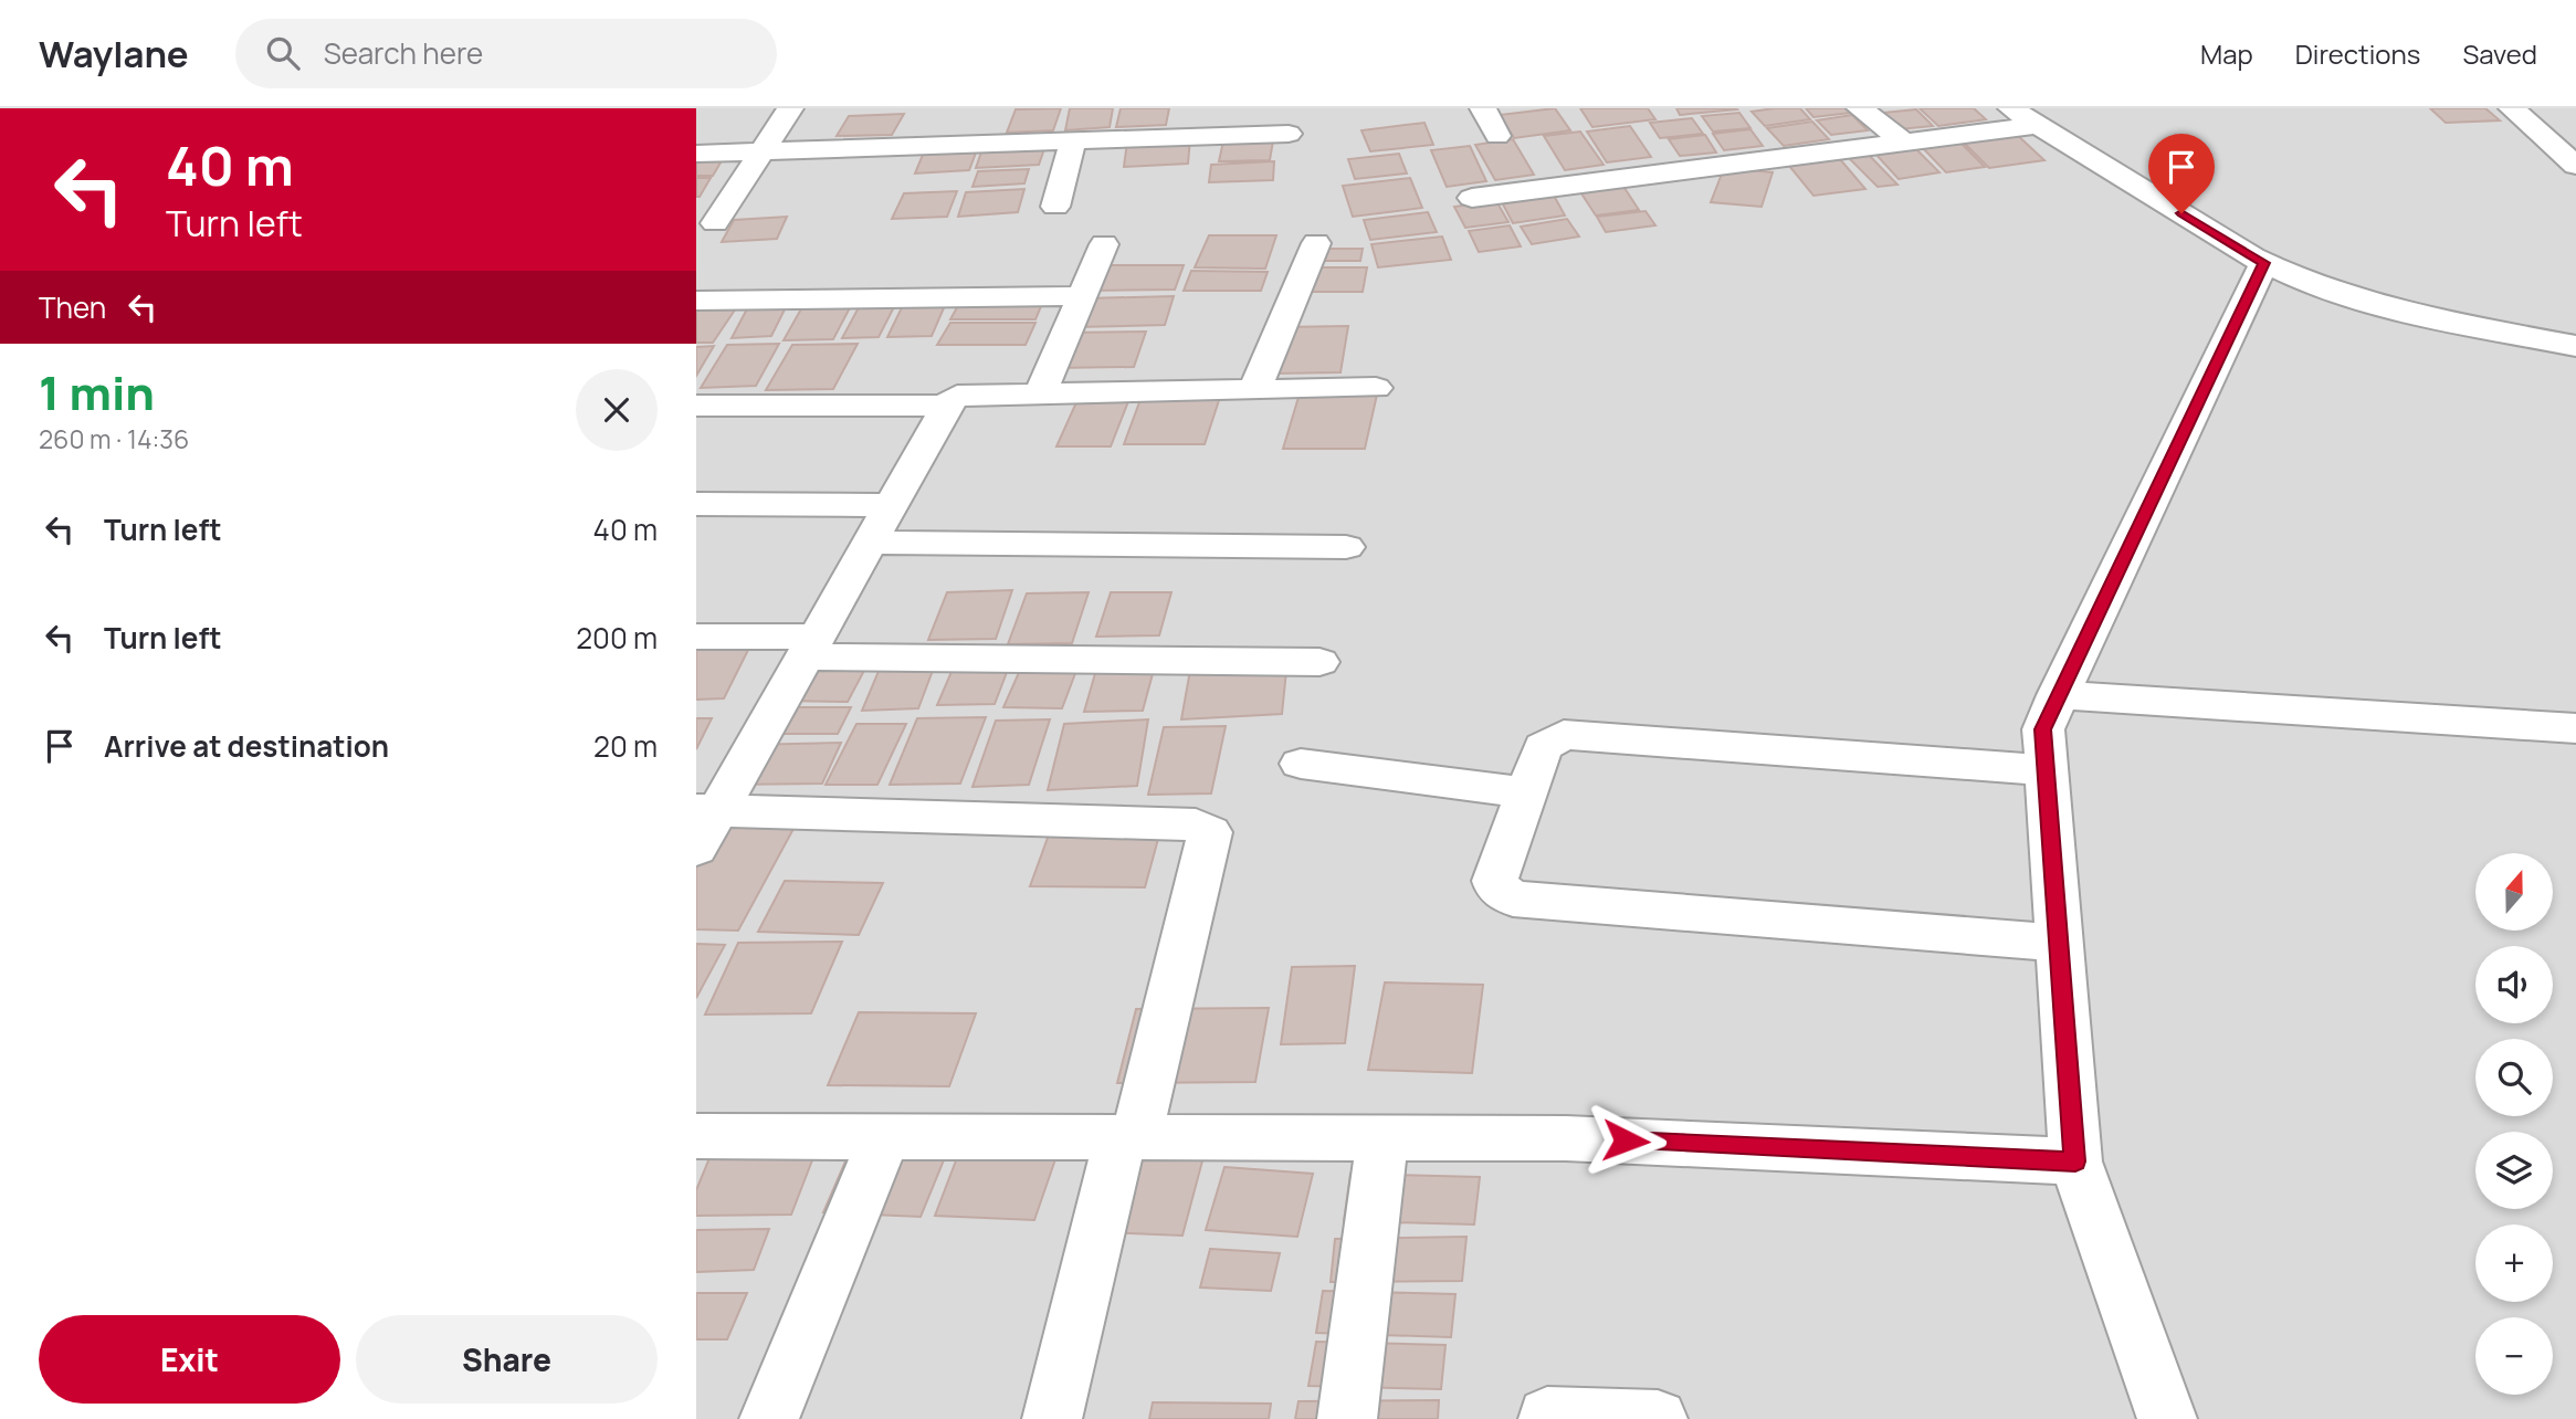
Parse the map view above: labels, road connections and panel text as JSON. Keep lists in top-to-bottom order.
{
  "north": "top",
  "page": {
    "header": "Waylane",
    "search": "Search here",
    "nav": ["Map", "Directions", "Saved"],
    "turn": ["40 m", "Turn left"],
    "then": "Then",
    "heading": ["1 min", "260 m · 14:36"],
    "list": [
      {
        "name": "Turn left",
        "value": "40 m"
      },
      {
        "name": "Turn left",
        "value": "200 m"
      },
      {
        "name": "Arrive at destination",
        "value": "20 m"
      }
    ],
    "map_buttons": ["+", "−"],
    "buttons": ["Exit", "Share"]
  }
}
